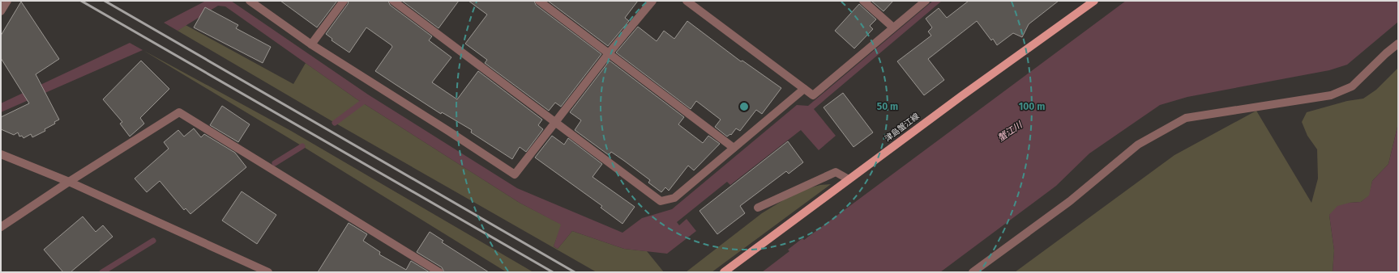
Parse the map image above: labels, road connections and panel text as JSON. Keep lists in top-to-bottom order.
{
  "streets": {
    "main road": ["津島蟹江線"]
  },
  "water": ["蟹江川"],
  "rings": ["50 m", "100 m"]
}
